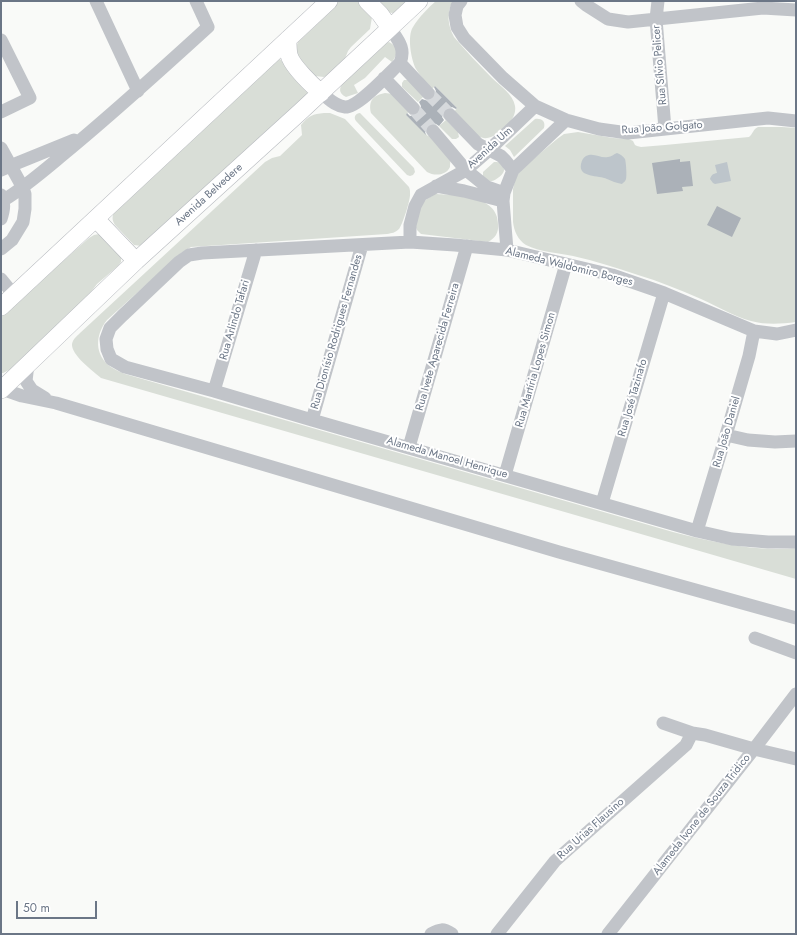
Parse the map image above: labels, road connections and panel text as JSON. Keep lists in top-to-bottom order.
{
  "streets": {
    "main road": ["Avenida Belvedere"],
    "street": [
      "Rua Sílvio Pelicer",
      "Rua João Golgato",
      "Avenida Um",
      "Alameda Waldomiro Borges",
      "Rua Arlindo Tafari",
      "Rua Dionísio Rodrigues Fernandes",
      "Rua Ivete Aparecida Ferreira",
      "Rua Martíria Lopes Simon",
      "Rua José Tazinafo",
      "Rua João Daniel",
      "Alameda Manoel Henrique",
      "Alameda Ivone de Souza Tridico",
      "Rua Urias Flausino"
    ]
  },
  "crossings": [
    ["Rua Sílvio Pelicer", "Rua João Golgato"],
    ["Rua João Golgato", "Avenida Um"],
    ["Avenida Um", "Alameda Waldomiro Borges"],
    ["Alameda Waldomiro Borges", "Rua Arlindo Tafari"],
    ["Alameda Waldomiro Borges", "Rua Dionísio Rodrigues Fernandes"],
    ["Alameda Waldomiro Borges", "Rua Ivete Aparecida Ferreira"],
    ["Alameda Waldomiro Borges", "Rua Martíria Lopes Simon"],
    ["Alameda Waldomiro Borges", "Rua José Tazinafo"],
    ["Alameda Waldomiro Borges", "Rua João Daniel"],
    ["Alameda Waldomiro Borges", "Alameda Manoel Henrique"],
    ["Rua Arlindo Tafari", "Alameda Manoel Henrique"],
    ["Rua Dionísio Rodrigues Fernandes", "Alameda Manoel Henrique"],
    ["Rua Ivete Aparecida Ferreira", "Alameda Manoel Henrique"],
    ["Rua Martíria Lopes Simon", "Alameda Manoel Henrique"],
    ["Rua José Tazinafo", "Alameda Manoel Henrique"],
    ["Rua João Daniel", "Alameda Manoel Henrique"]
  ],
  "scale_bar": "50 m"
}
